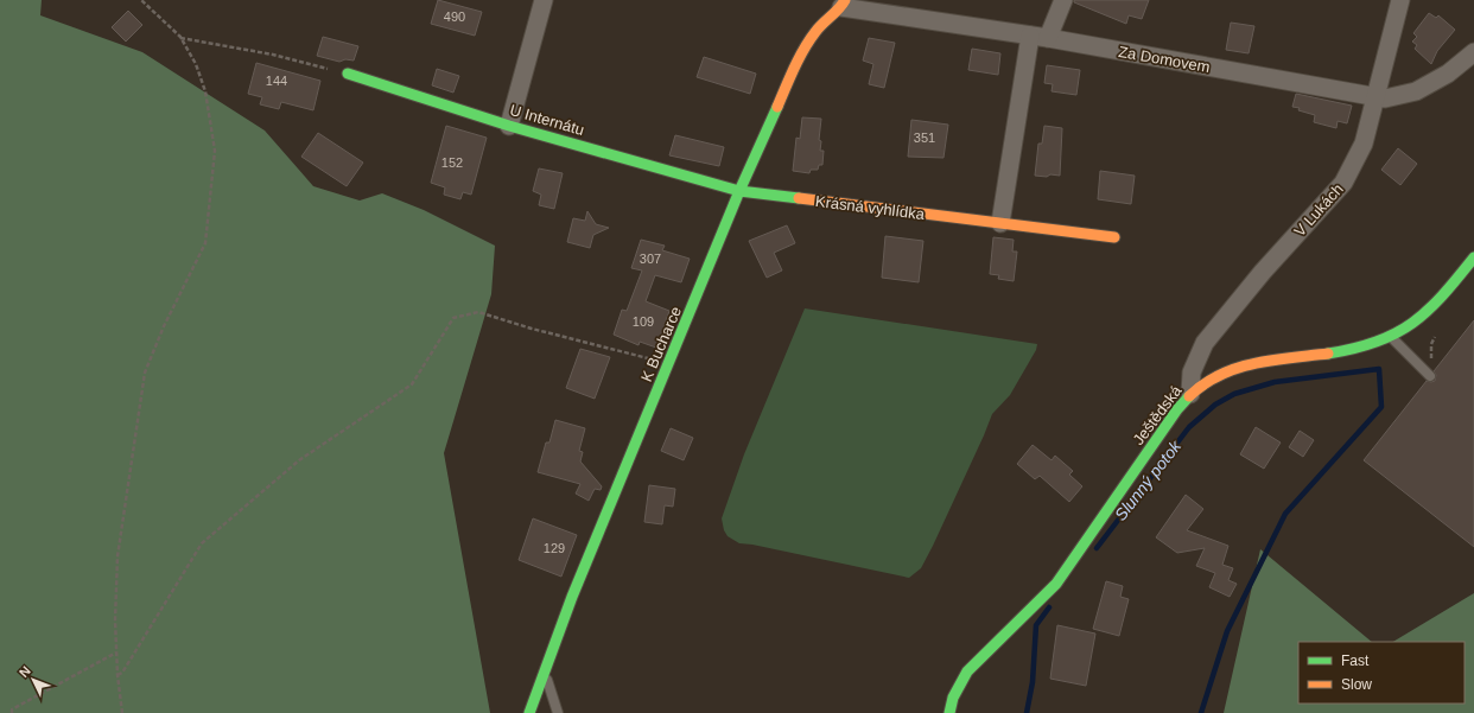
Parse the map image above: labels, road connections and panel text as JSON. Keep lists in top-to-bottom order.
{
  "streets": {
    "street": [
      "Za Domovem",
      "U Internátu",
      "Krásná vyhlídka",
      "V Lukách",
      "K Bucharce",
      "Ještědská"
    ]
  },
  "crossings": [
    ["Za Domovem", "V Lukách"],
    ["Za Domovem", "K Bucharce"],
    ["U Internátu", "Krásná vyhlídka"],
    ["U Internátu", "K Bucharce"],
    ["Krásná vyhlídka", "K Bucharce"],
    ["V Lukách", "Ještědská"]
  ],
  "water": ["Slunný potok"],
  "house_numbers": [
    "490",
    "144",
    "351",
    "152",
    "307",
    "109",
    "129"
  ],
  "legend": ["Fast", "Slow"],
  "north": "top left"
}
